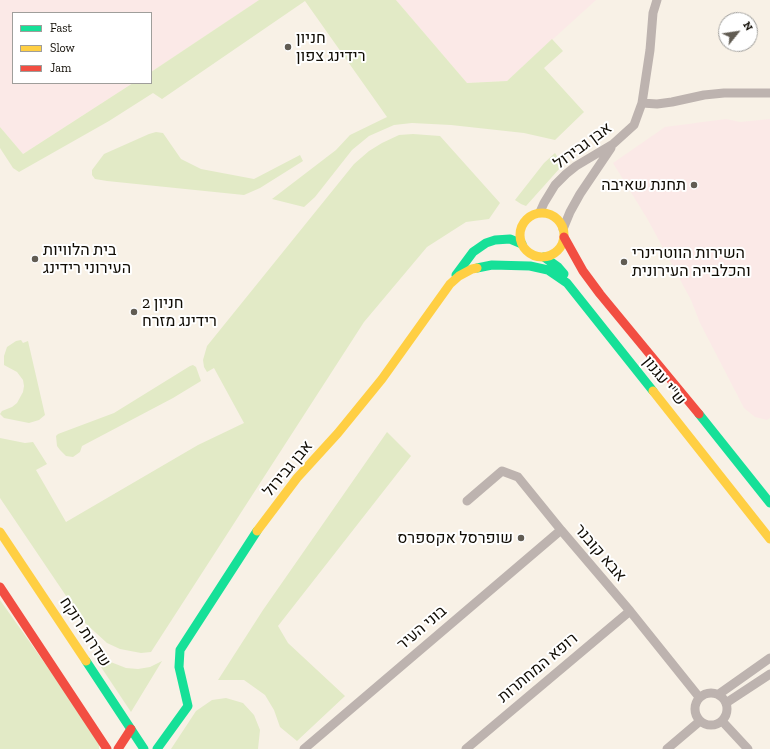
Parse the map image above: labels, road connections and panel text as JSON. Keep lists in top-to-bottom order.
{
  "streets": {
    "main road": ["אבן גבירול", "ש''י עגנון", "שדרות רוקח"],
    "street": ["אבא קובנר", "בוני העיר", "רופא המחתרות"]
  },
  "crossings": [
    ["אבן גבירול", "ש''י עגנון"],
    ["אבא קובנר", "בוני העיר"],
    ["אבא קובנר", "רופא המחתרות"]
  ],
  "places": [
    "חניון רידינג צפון",
    "תחנת שאיבה",
    "בית הלוויות העירוני רידינג",
    "השירות הווטרינרי והכלבייה העירונית",
    "2 חניון רידינג מזרח",
    "שופרסל אקספרס"
  ],
  "legend": ["Fast", "Slow", "Jam"],
  "north": "top right"
}
